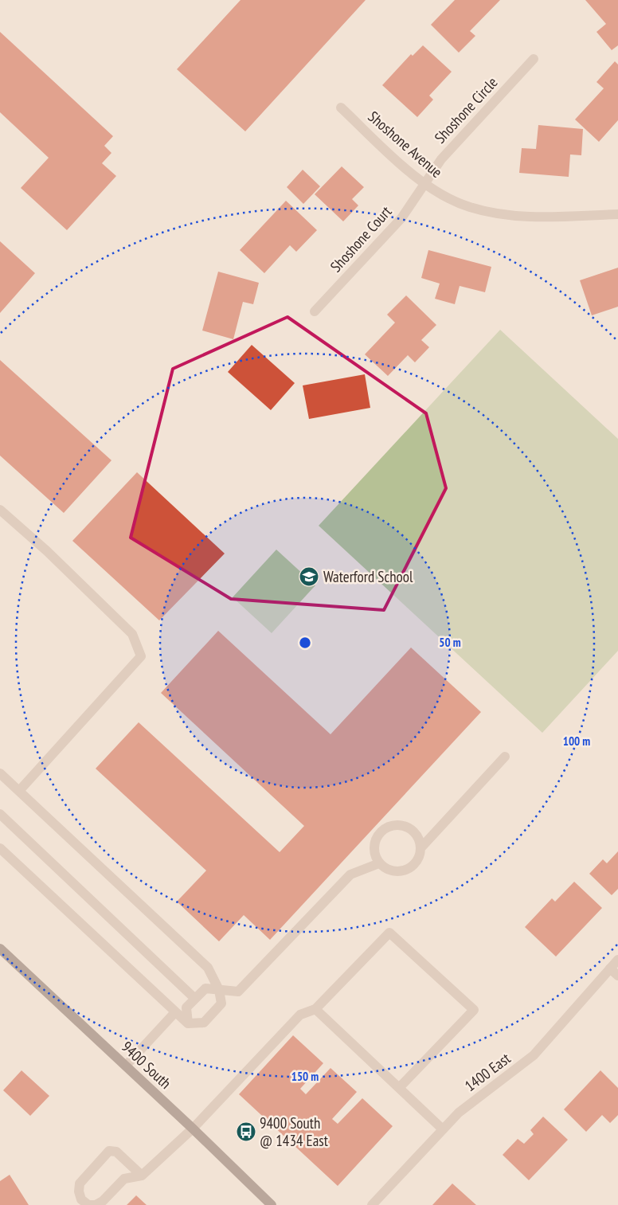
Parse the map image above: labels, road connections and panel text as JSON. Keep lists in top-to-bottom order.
{
  "streets": {
    "main road": ["9400 South"],
    "street": [
      "Shoshone Circle",
      "Shoshone Avenue",
      "Shoshone Court",
      "1400 East"
    ]
  },
  "crossings": [
    ["Shoshone Circle", "Shoshone Avenue"],
    ["Shoshone Circle", "Shoshone Court"],
    ["Shoshone Avenue", "Shoshone Court"]
  ],
  "places": {
    "school or university": ["Waterford School"],
    "bus stop": ["9400 South @ 1434 East"]
  },
  "rings": ["50 m", "100 m", "150 m"]
}
